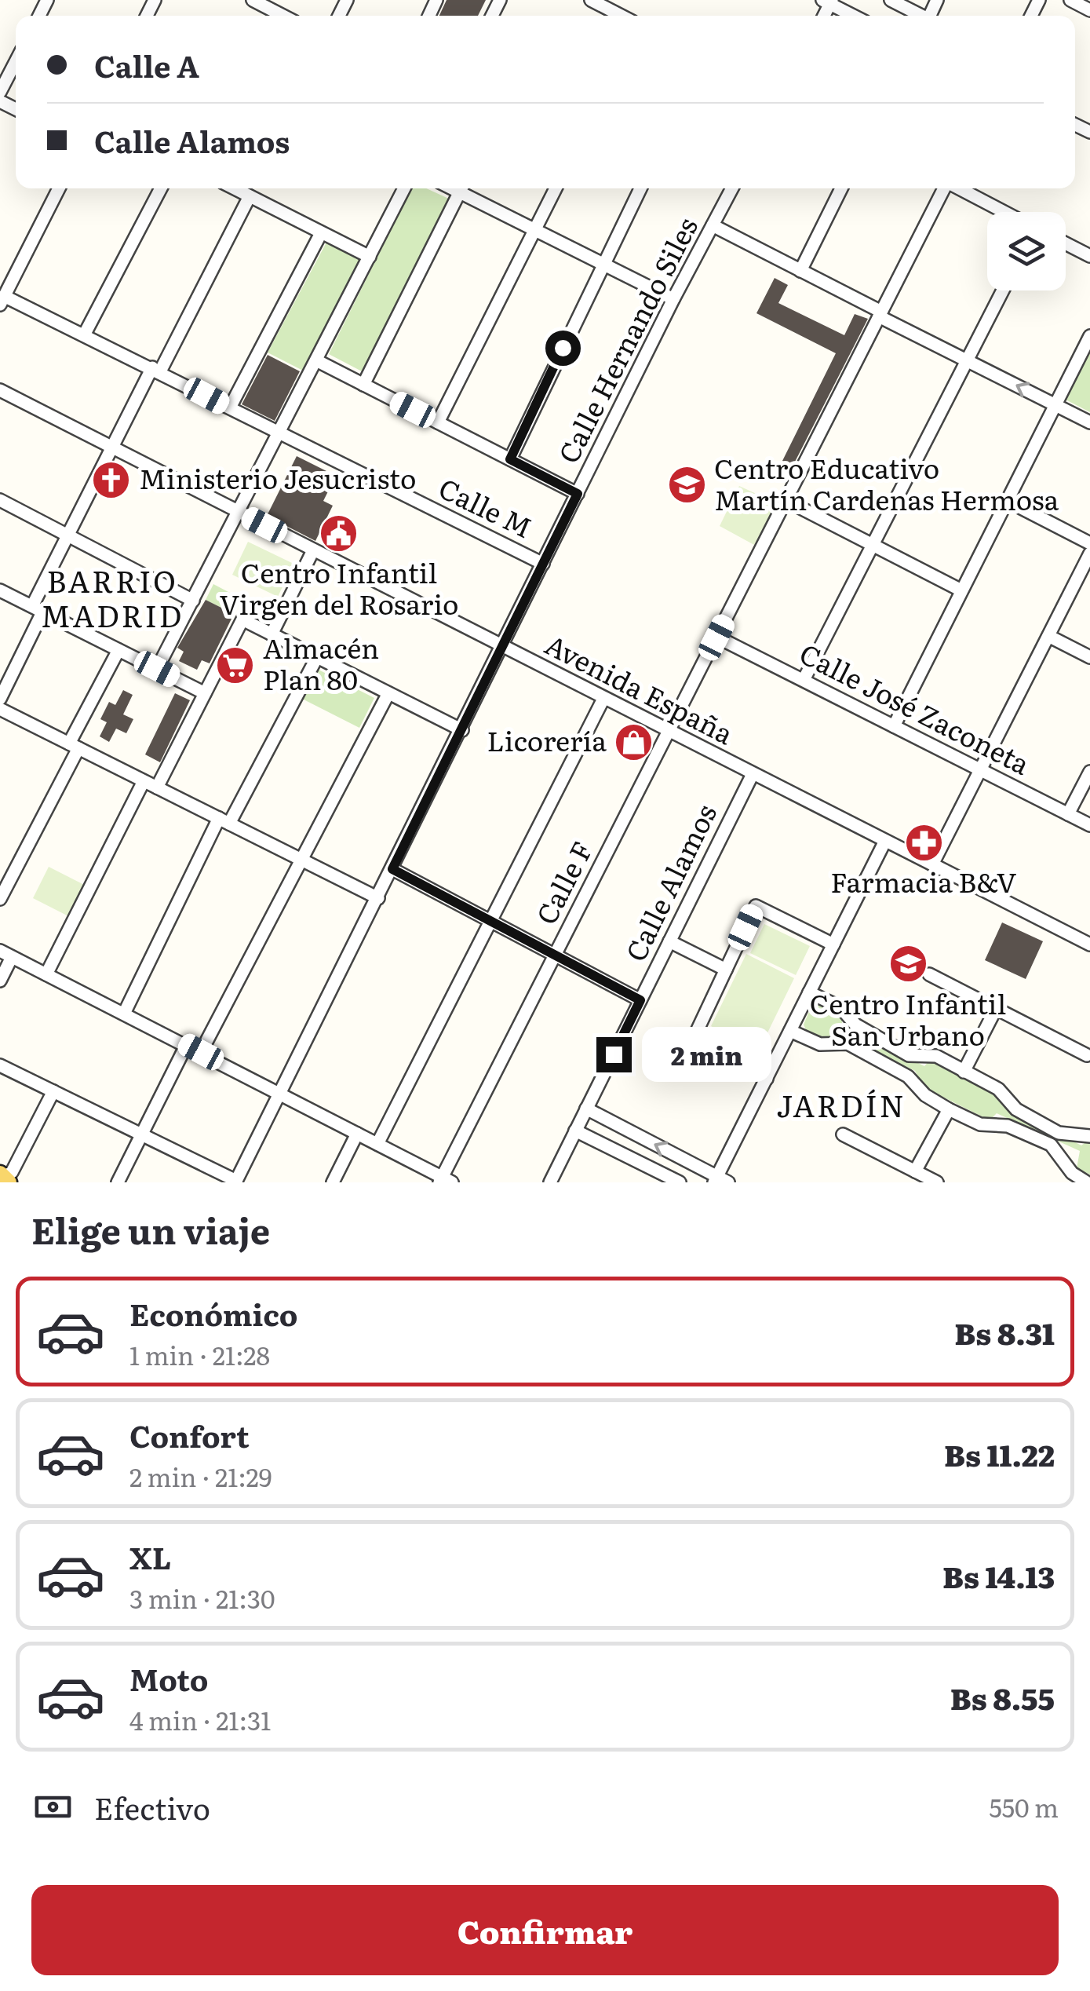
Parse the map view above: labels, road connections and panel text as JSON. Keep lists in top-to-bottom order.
{
  "streets": {
    "street": [
      "Calle Hernando Siles",
      "Calle M",
      "Avenida España",
      "Calle José Zaconeta",
      "Calle F",
      "Calle Alamos"
    ]
  },
  "crossings": [
    ["Calle Hernando Siles", "Calle M"],
    ["Calle Hernando Siles", "Avenida España"],
    ["Avenida España", "Calle F"],
    ["Avenida España", "Calle Alamos"],
    ["Calle José Zaconeta", "Calle F"]
  ],
  "districts": ["BARRIO MADRID", "JARDÍN"],
  "places": {
    "church": ["Ministerio Jesucristo"],
    "school or university": ["Centro Educativo Martín Cardenas Hermosa", "Centro Infantil San Urbano"],
    "public building": ["Centro Infantil Virgen del Rosario"],
    "supermarket": ["Almacén Plan 80"],
    "shop": ["Licorería"],
    "pharmacy": ["Farmacia B&V"]
  },
  "page": {
    "banner": ["Calle A", "Calle Alamos"],
    "bubble": "2 min",
    "heading": "Elige un viaje",
    "list": [
      {
        "name": "Económico",
        "note": "1 min · 21:28",
        "value": "Bs 8.31"
      },
      {
        "name": "Confort",
        "note": "2 min · 21:29",
        "value": "Bs 11.22"
      },
      {
        "name": "XL",
        "note": "3 min · 21:30",
        "value": "Bs 14.13"
      },
      {
        "name": "Moto",
        "note": "4 min · 21:31",
        "value": "Bs 8.55"
      }
    ],
    "pay": ["Efectivo", "550 m"],
    "buttons": "Confirmar"
  }
}
